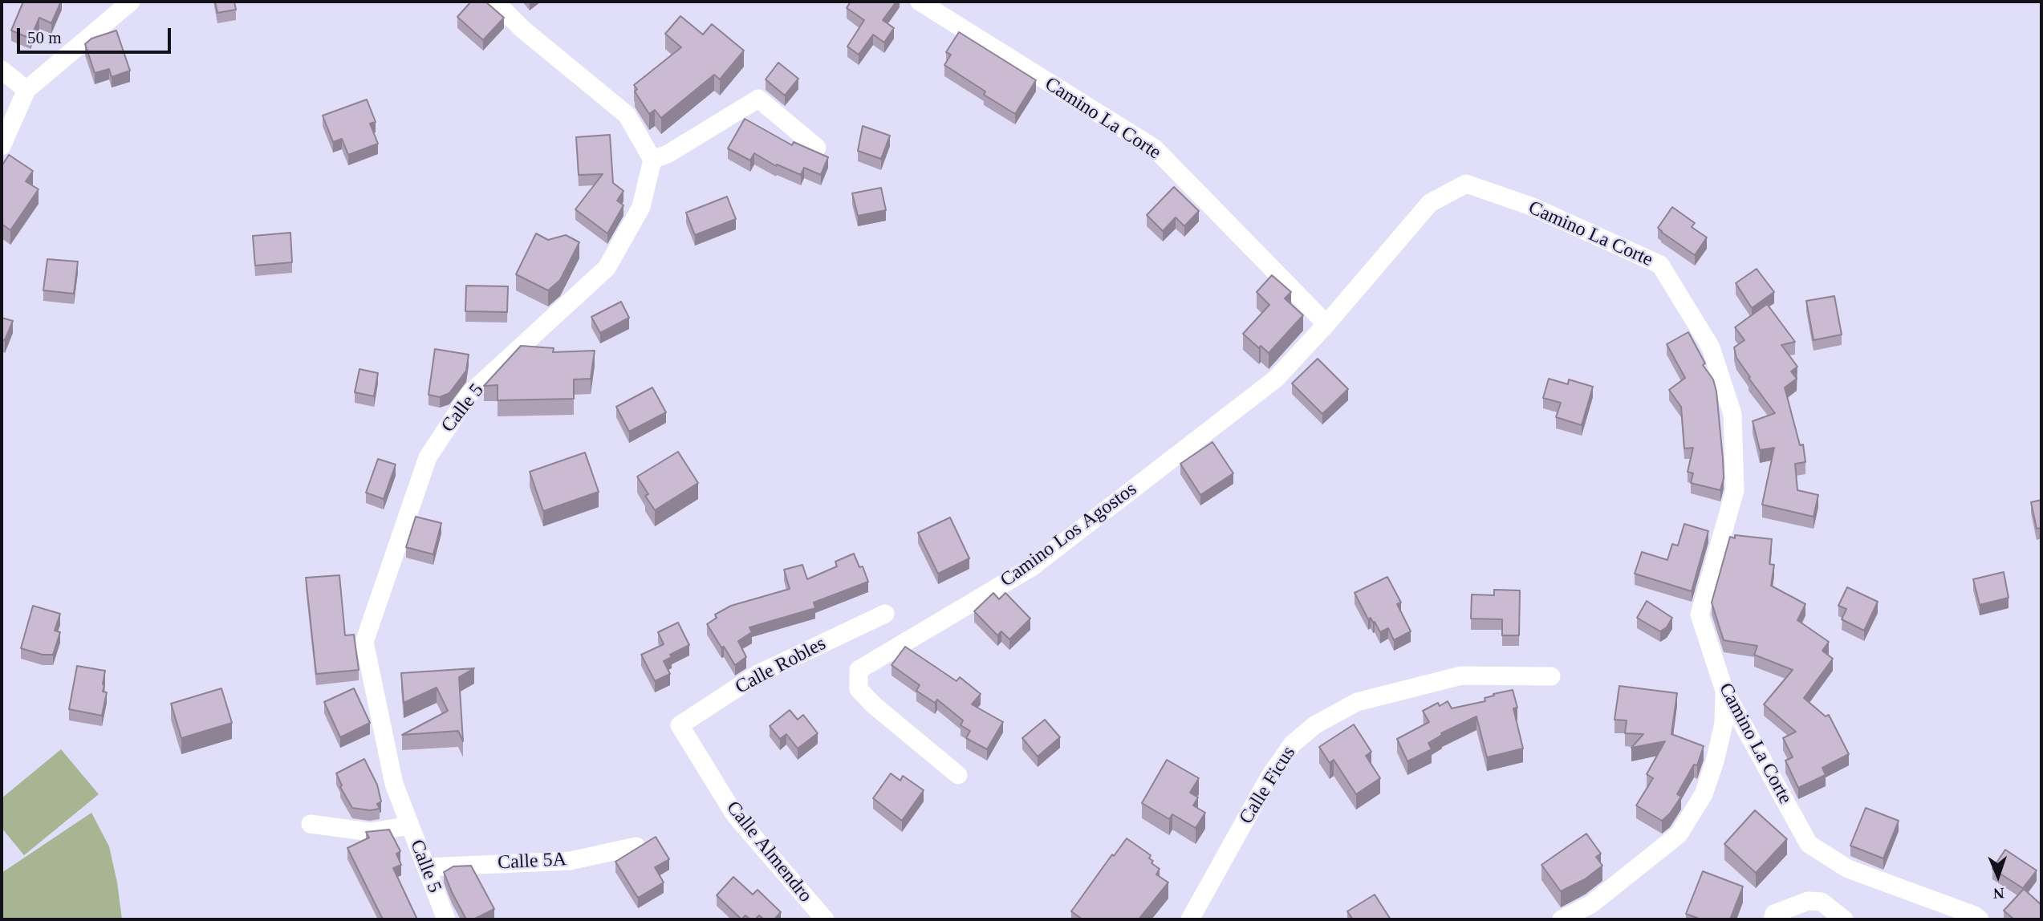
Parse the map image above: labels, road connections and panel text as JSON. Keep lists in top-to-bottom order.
{
  "streets": {
    "street": [
      "Camino La Corte",
      "Calle 5",
      "Camino Los Agostos",
      "Calle Robles",
      "Calle Ficus",
      "Calle Almendro",
      "Calle 5A"
    ]
  },
  "crossings": [
    ["Camino La Corte", "Camino Los Agostos"],
    ["Calle 5", "Calle 5A"],
    ["Calle Robles", "Calle Almendro"]
  ],
  "scale_bar": "50 m",
  "north": "bottom"
}
